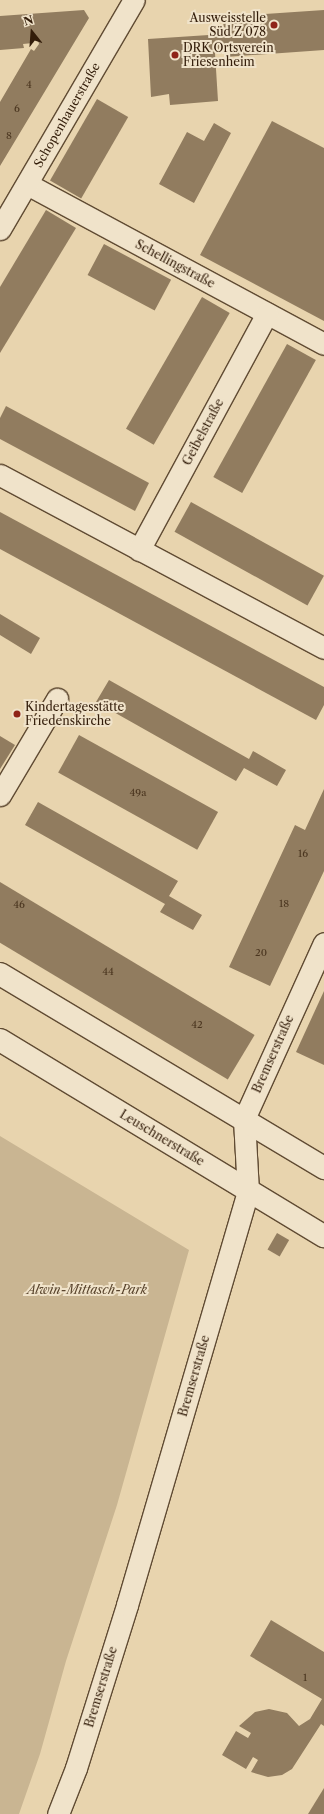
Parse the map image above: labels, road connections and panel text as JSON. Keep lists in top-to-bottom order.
{
  "streets": {
    "street": [
      "Schopenhauerstraße",
      "Schellingstraße",
      "Geibelstraße",
      "Bremserstraße",
      "Leuschnerstraße"
    ]
  },
  "crossings": [
    ["Schopenhauerstraße", "Schellingstraße"],
    ["Schellingstraße", "Geibelstraße"],
    ["Bremserstraße", "Leuschnerstraße"]
  ],
  "parks": ["Alwin-Mittasch-Park"],
  "places": ["Ausweisstelle Süd Z 078", "DRK Ortsverein Friesenheim", "Kindertagesstätte Friedenskirche"],
  "house_numbers": [
    "4",
    "6",
    "8",
    "49a",
    "16",
    "18",
    "46",
    "20",
    "44",
    "42",
    "1"
  ],
  "north": "top"
}
